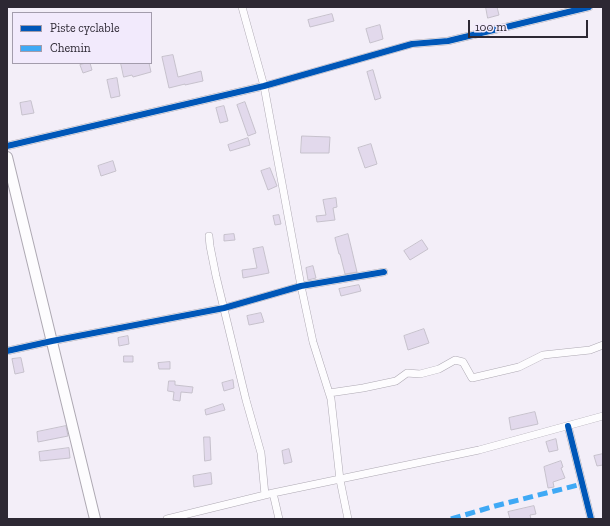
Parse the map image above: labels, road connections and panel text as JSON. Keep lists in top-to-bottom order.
{
  "legend": ["Piste cyclable", "Chemin"],
  "scale_bar": "100 m"
}
